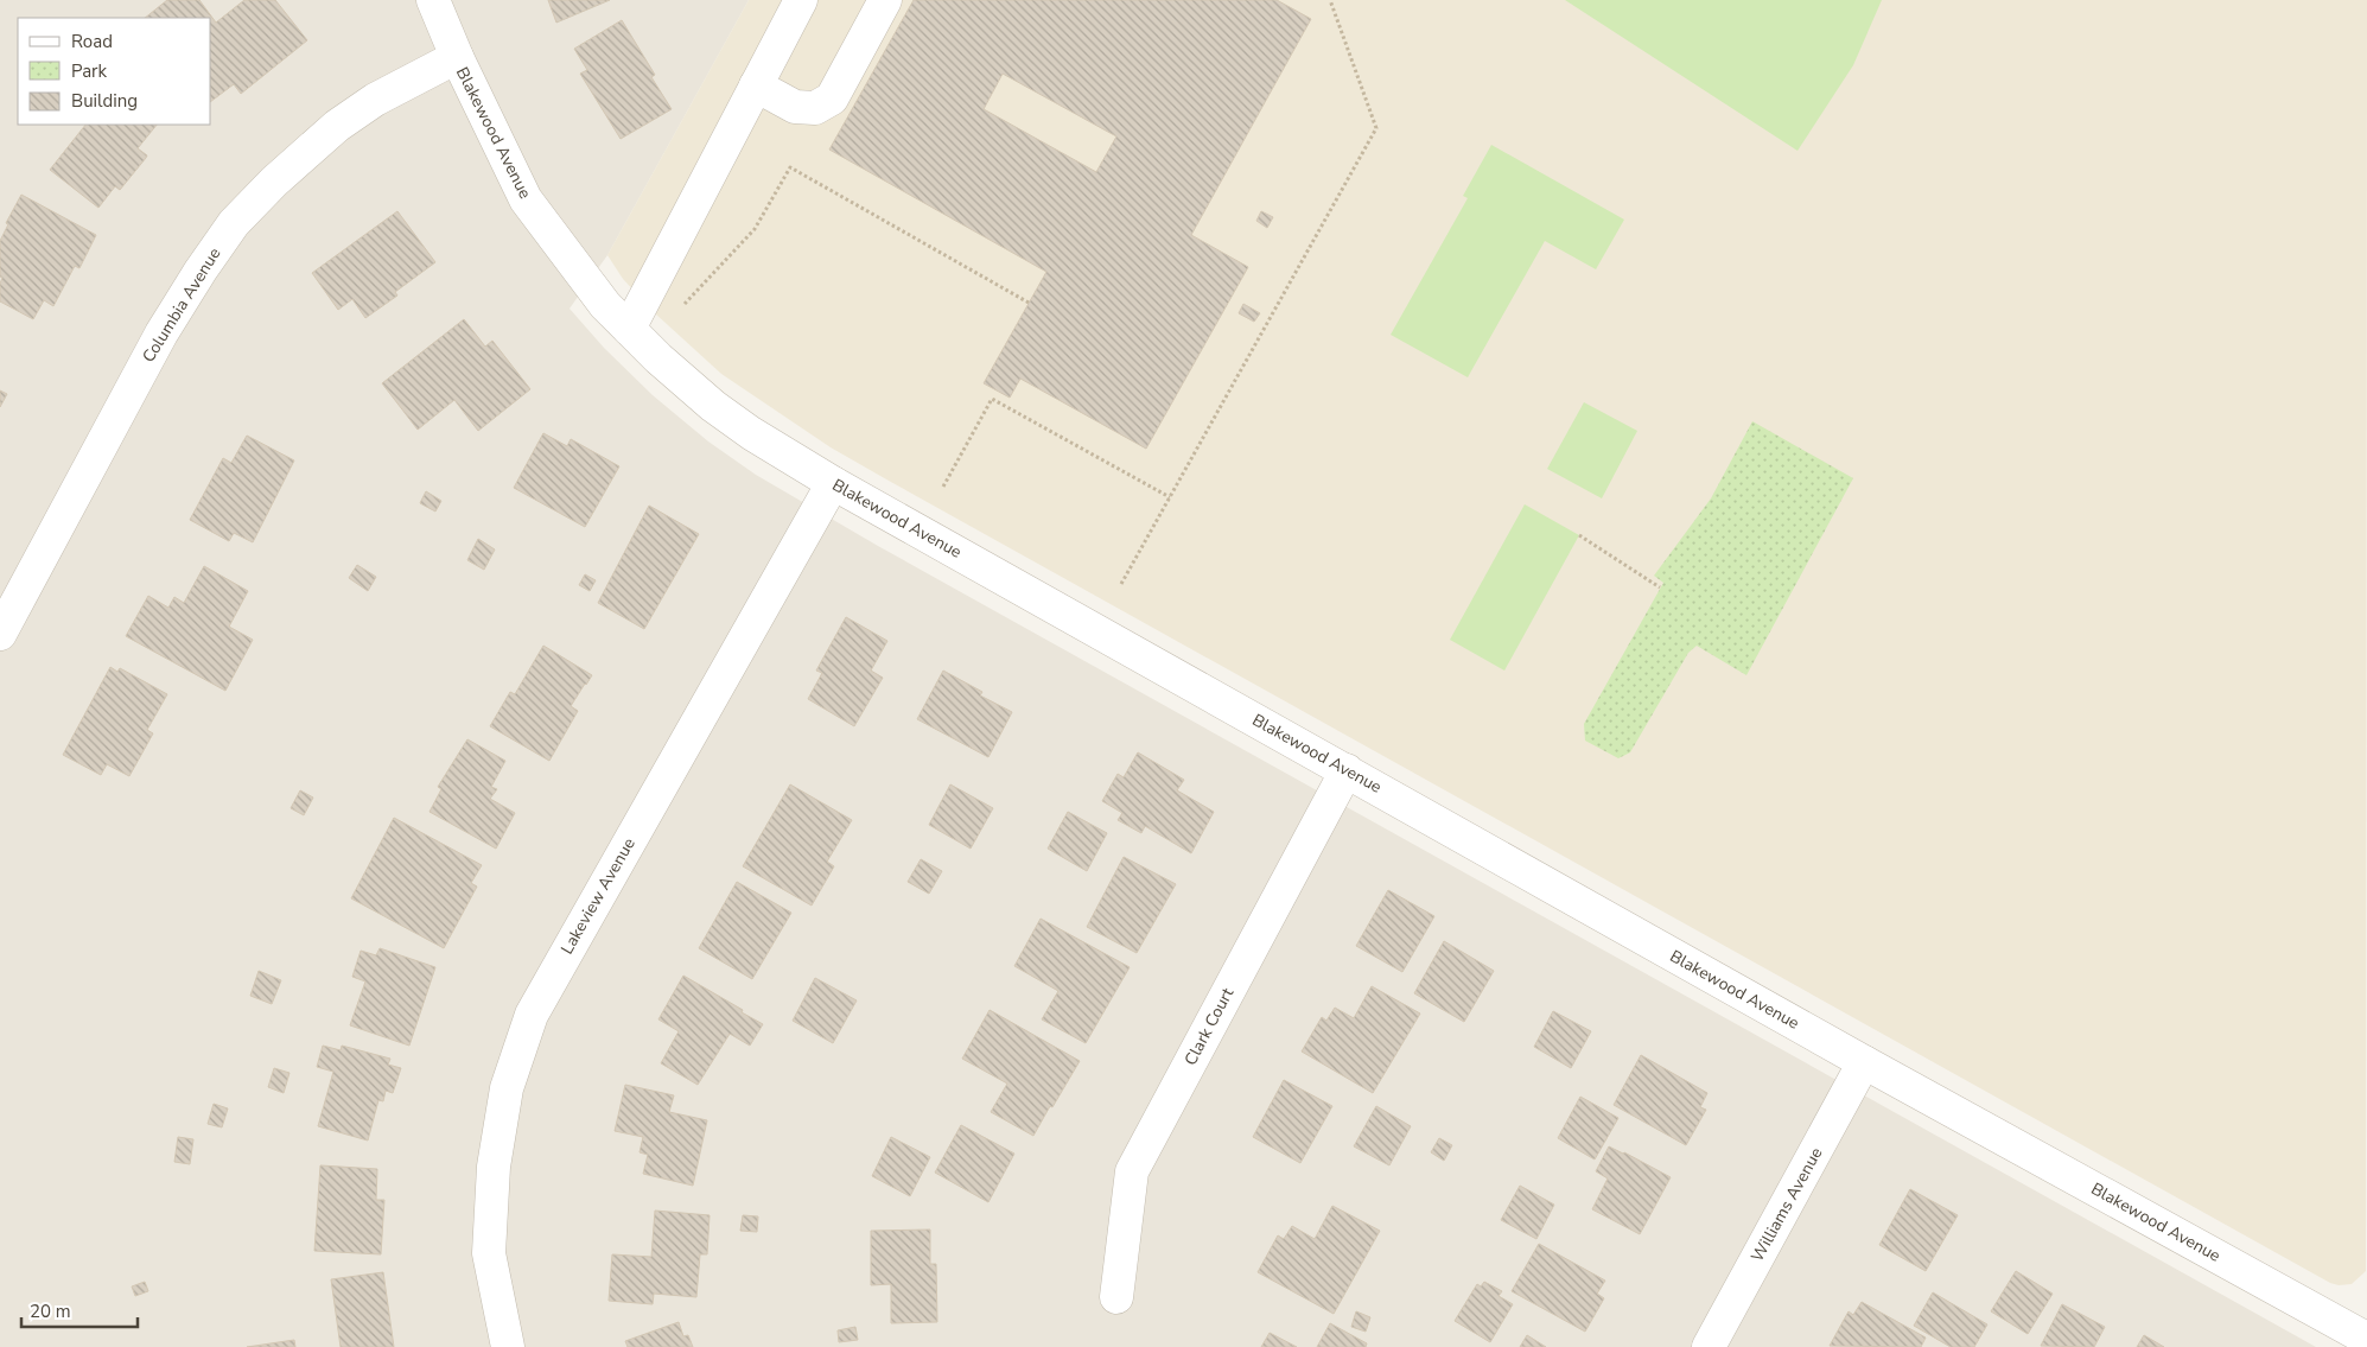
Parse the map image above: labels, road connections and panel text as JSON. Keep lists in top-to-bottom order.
{
  "streets": {
    "street": [
      "Blakewood Avenue",
      "Columbia Avenue",
      "Lakeview Avenue",
      "Clark Court",
      "Williams Avenue"
    ]
  },
  "crossings": [
    ["Blakewood Avenue", "Columbia Avenue"],
    ["Blakewood Avenue", "Lakeview Avenue"],
    ["Blakewood Avenue", "Clark Court"],
    ["Blakewood Avenue", "Williams Avenue"]
  ],
  "legend": ["Road", "Park", "Building"],
  "scale_bar": "20 m"
}
